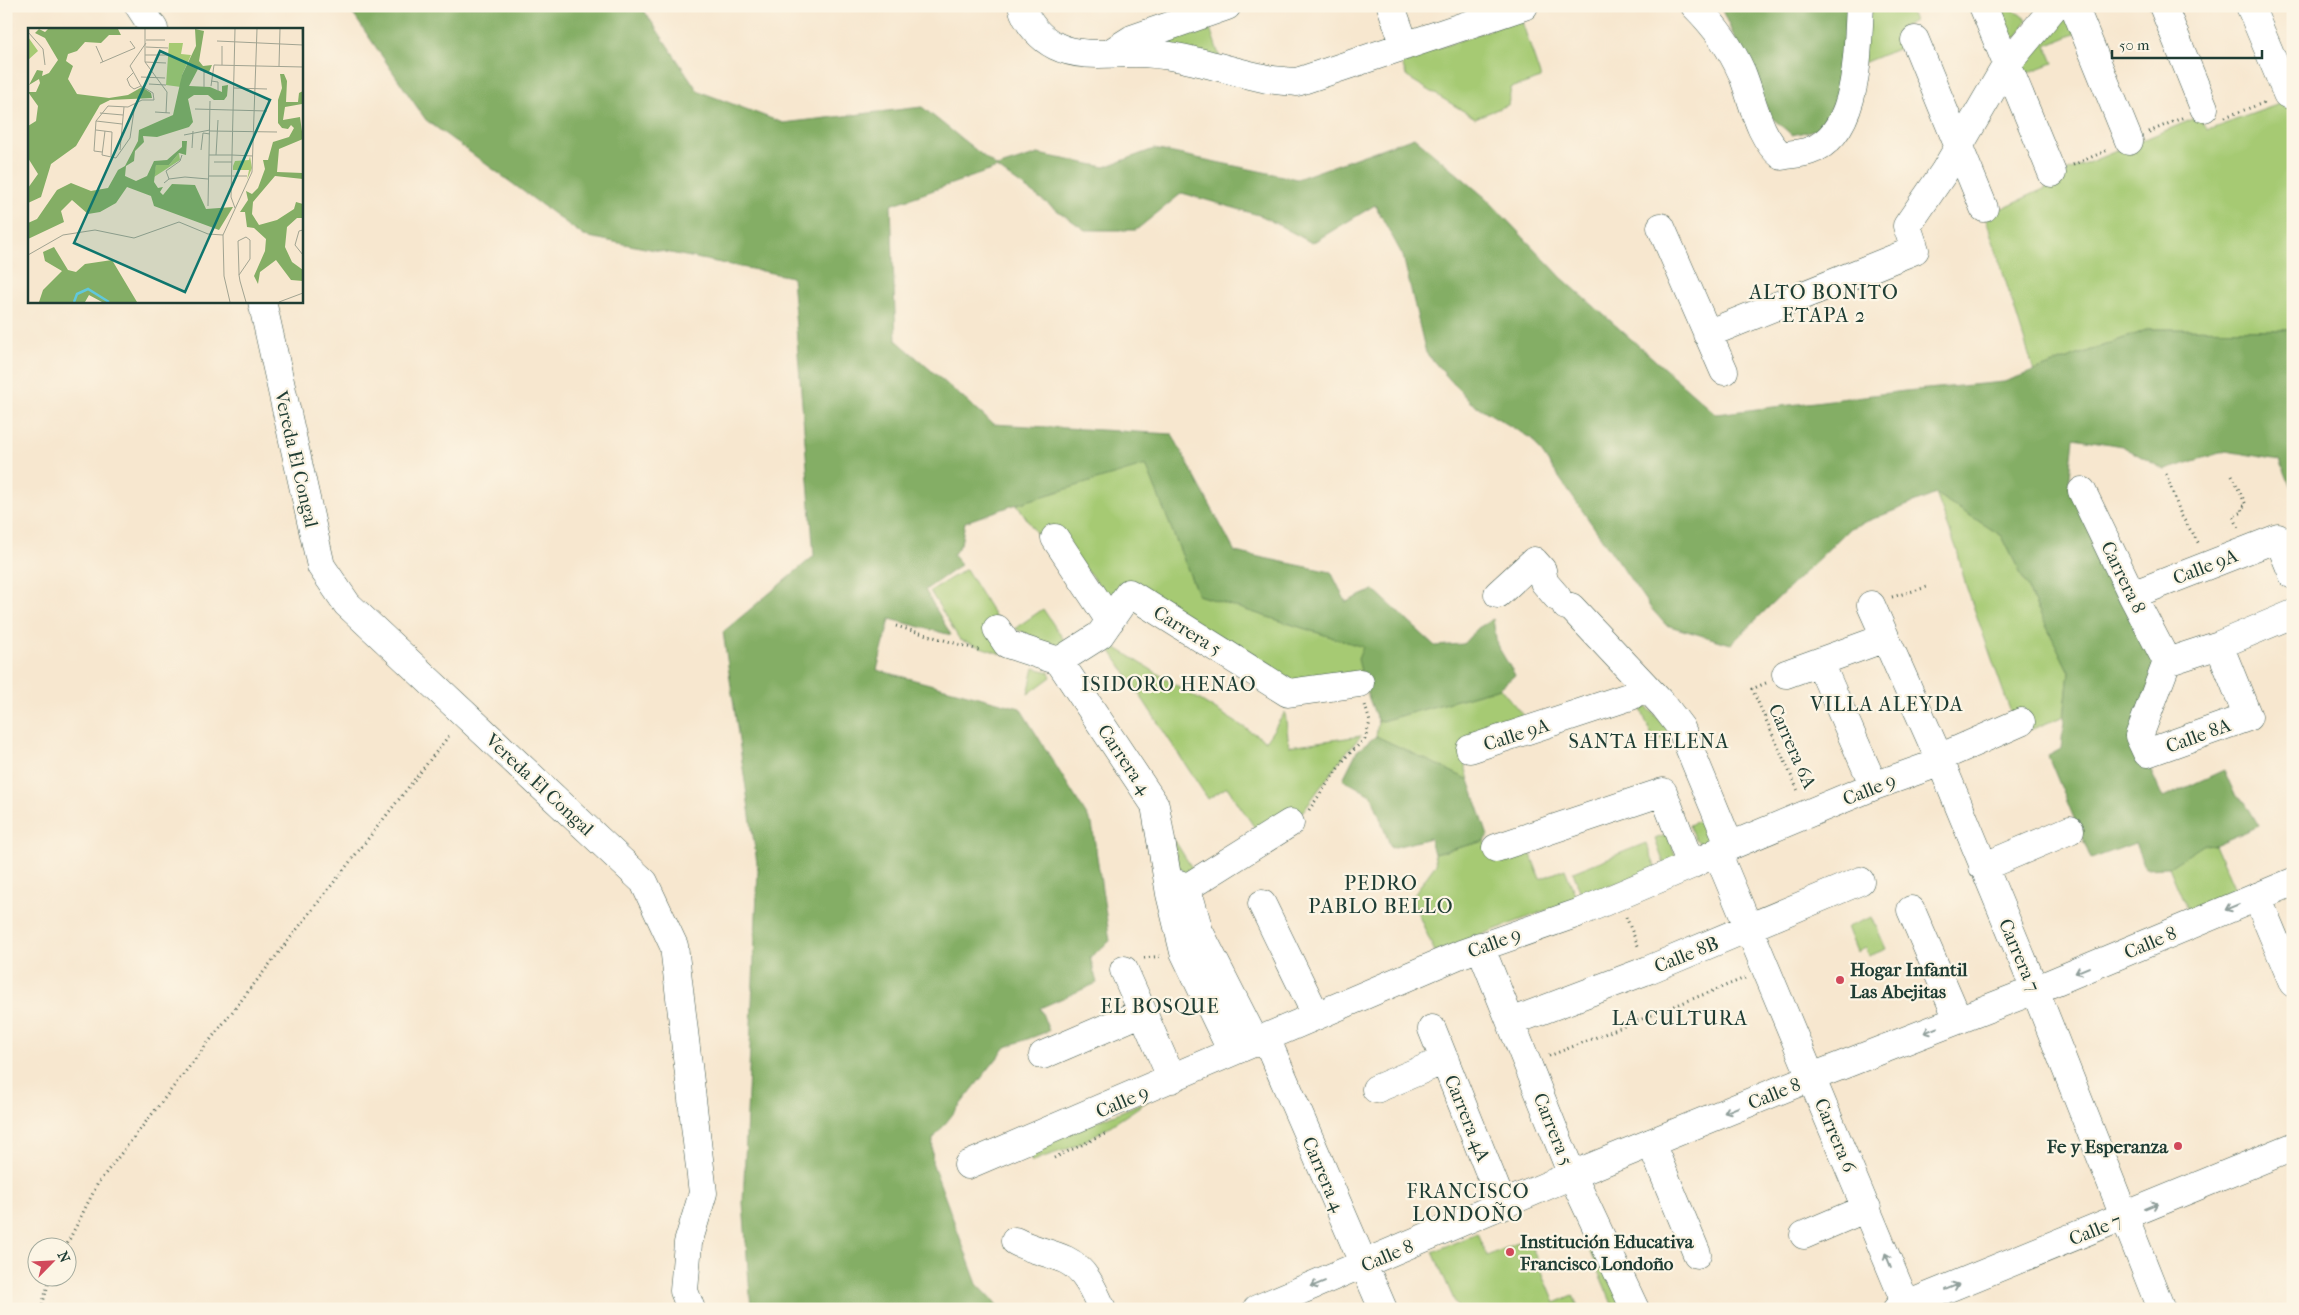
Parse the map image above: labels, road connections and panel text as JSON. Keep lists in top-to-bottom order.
{
  "streets": {
    "street": [
      "Vereda El Congal",
      "Calle 9A",
      "Carrera 8",
      "Carrera 5",
      "Calle 8A",
      "Carrera 4",
      "Calle 9",
      "Calle 8",
      "Calle 8B",
      "Carrera 7",
      "Carrera 4A",
      "Carrera 6",
      "Calle 7"
    ],
    "path": ["Carrera 6A"]
  },
  "crossings": [
    ["Calle 9A", "Carrera 8"],
    ["Calle 9A", "Carrera 6"],
    ["Carrera 8", "Calle 8A"],
    ["Carrera 5", "Calle 9"],
    ["Carrera 5", "Calle 8"],
    ["Carrera 5", "Calle 8B"],
    ["Carrera 6A", "Calle 9"],
    ["Carrera 4", "Calle 9"],
    ["Carrera 4", "Calle 8"],
    ["Calle 9", "Carrera 7"],
    ["Calle 9", "Carrera 6"],
    ["Calle 8", "Carrera 7"],
    ["Calle 8", "Carrera 4A"],
    ["Calle 8", "Carrera 6"],
    ["Calle 8B", "Carrera 6"],
    ["Carrera 7", "Calle 7"],
    ["Carrera 6", "Calle 7"]
  ],
  "one_way": ["Calle 8", "Calle 7"],
  "districts": [
    "ALTO BONITO ETAPA 2",
    "ISIDORO HENAO",
    "VILLA ALEYDA",
    "SANTA HELENA",
    "PEDRO PABLO BELLO",
    "EL BOSQUE",
    "LA CULTURA",
    "FRANCISCO LONDOÑO"
  ],
  "places": ["Hogar Infantil Las Abejitas", "Fe y Esperanza", "Institución Educativa Francisco Londoño"],
  "scale_bar": "50 m",
  "north": "top right"
}
